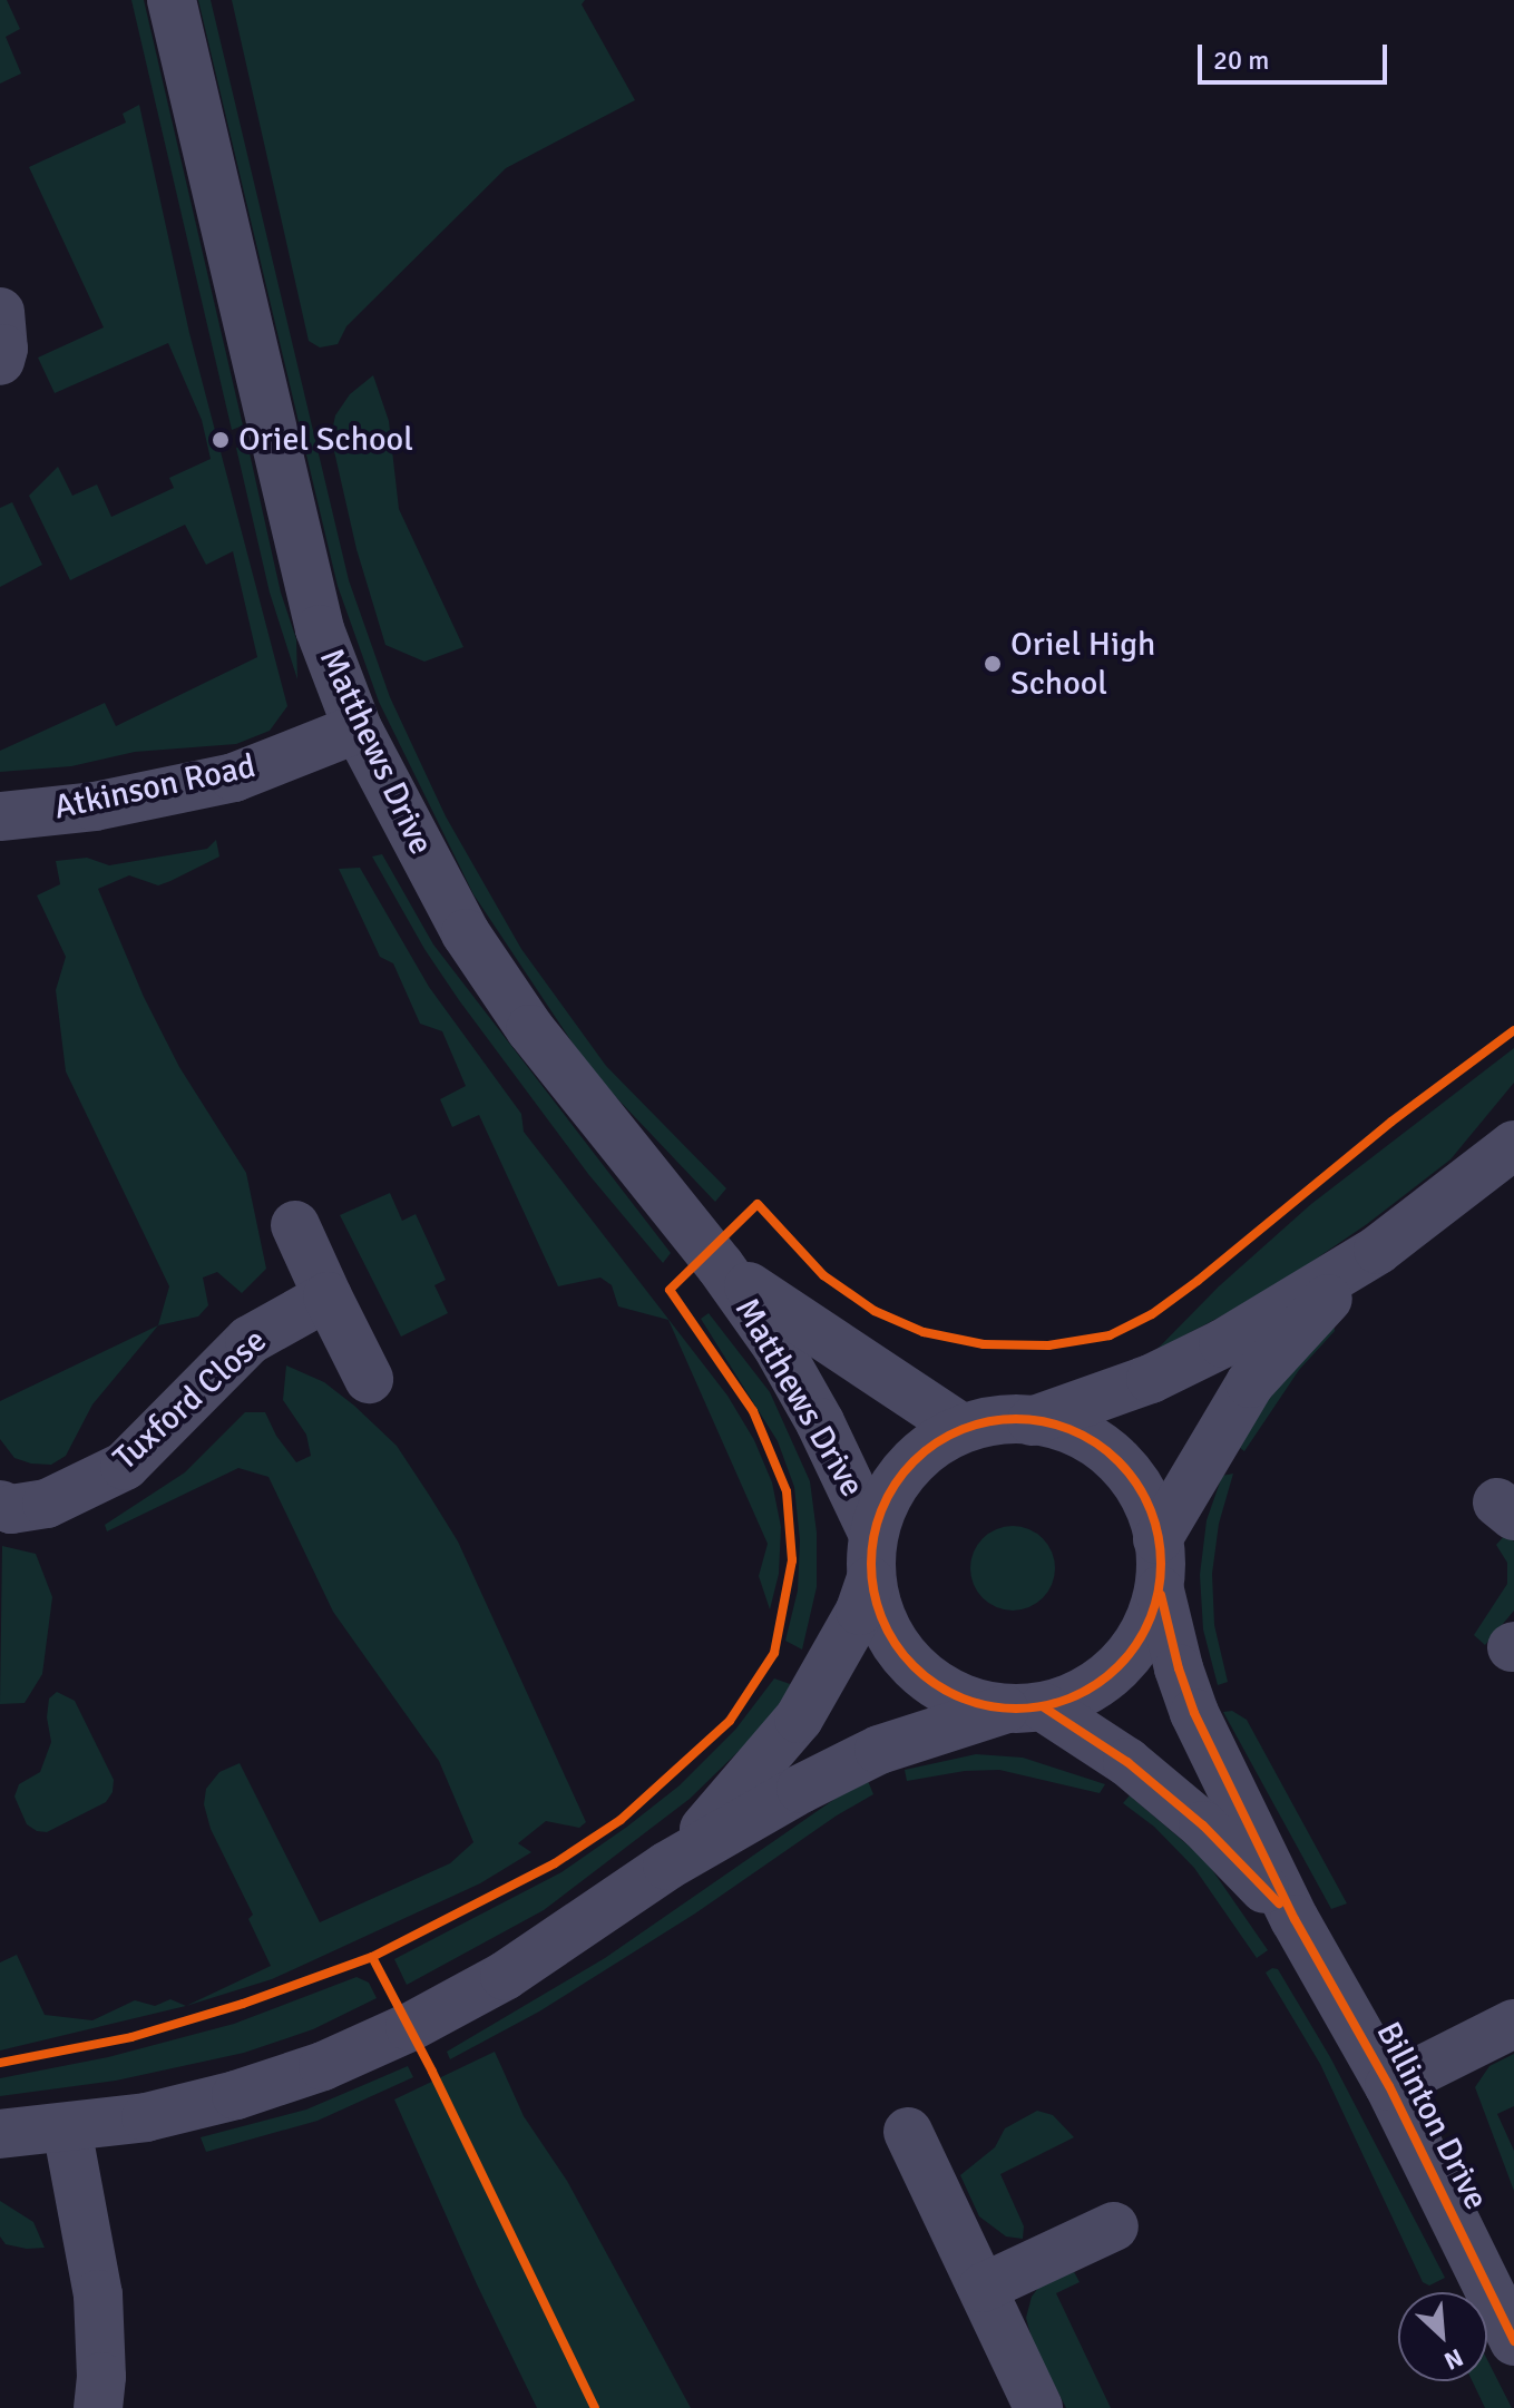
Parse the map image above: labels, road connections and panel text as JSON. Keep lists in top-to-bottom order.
{
  "streets": {
    "street": [
      "Matthews Drive",
      "Atkinson Road",
      "Tuxford Close",
      "Billinton Drive"
    ]
  },
  "crossings": [
    ["Matthews Drive", "Atkinson Road"],
    ["Matthews Drive", "Billinton Drive"]
  ],
  "places": ["Oriel School", "Oriel High School"],
  "scale_bar": "20 m",
  "north": "bottom right"
}
